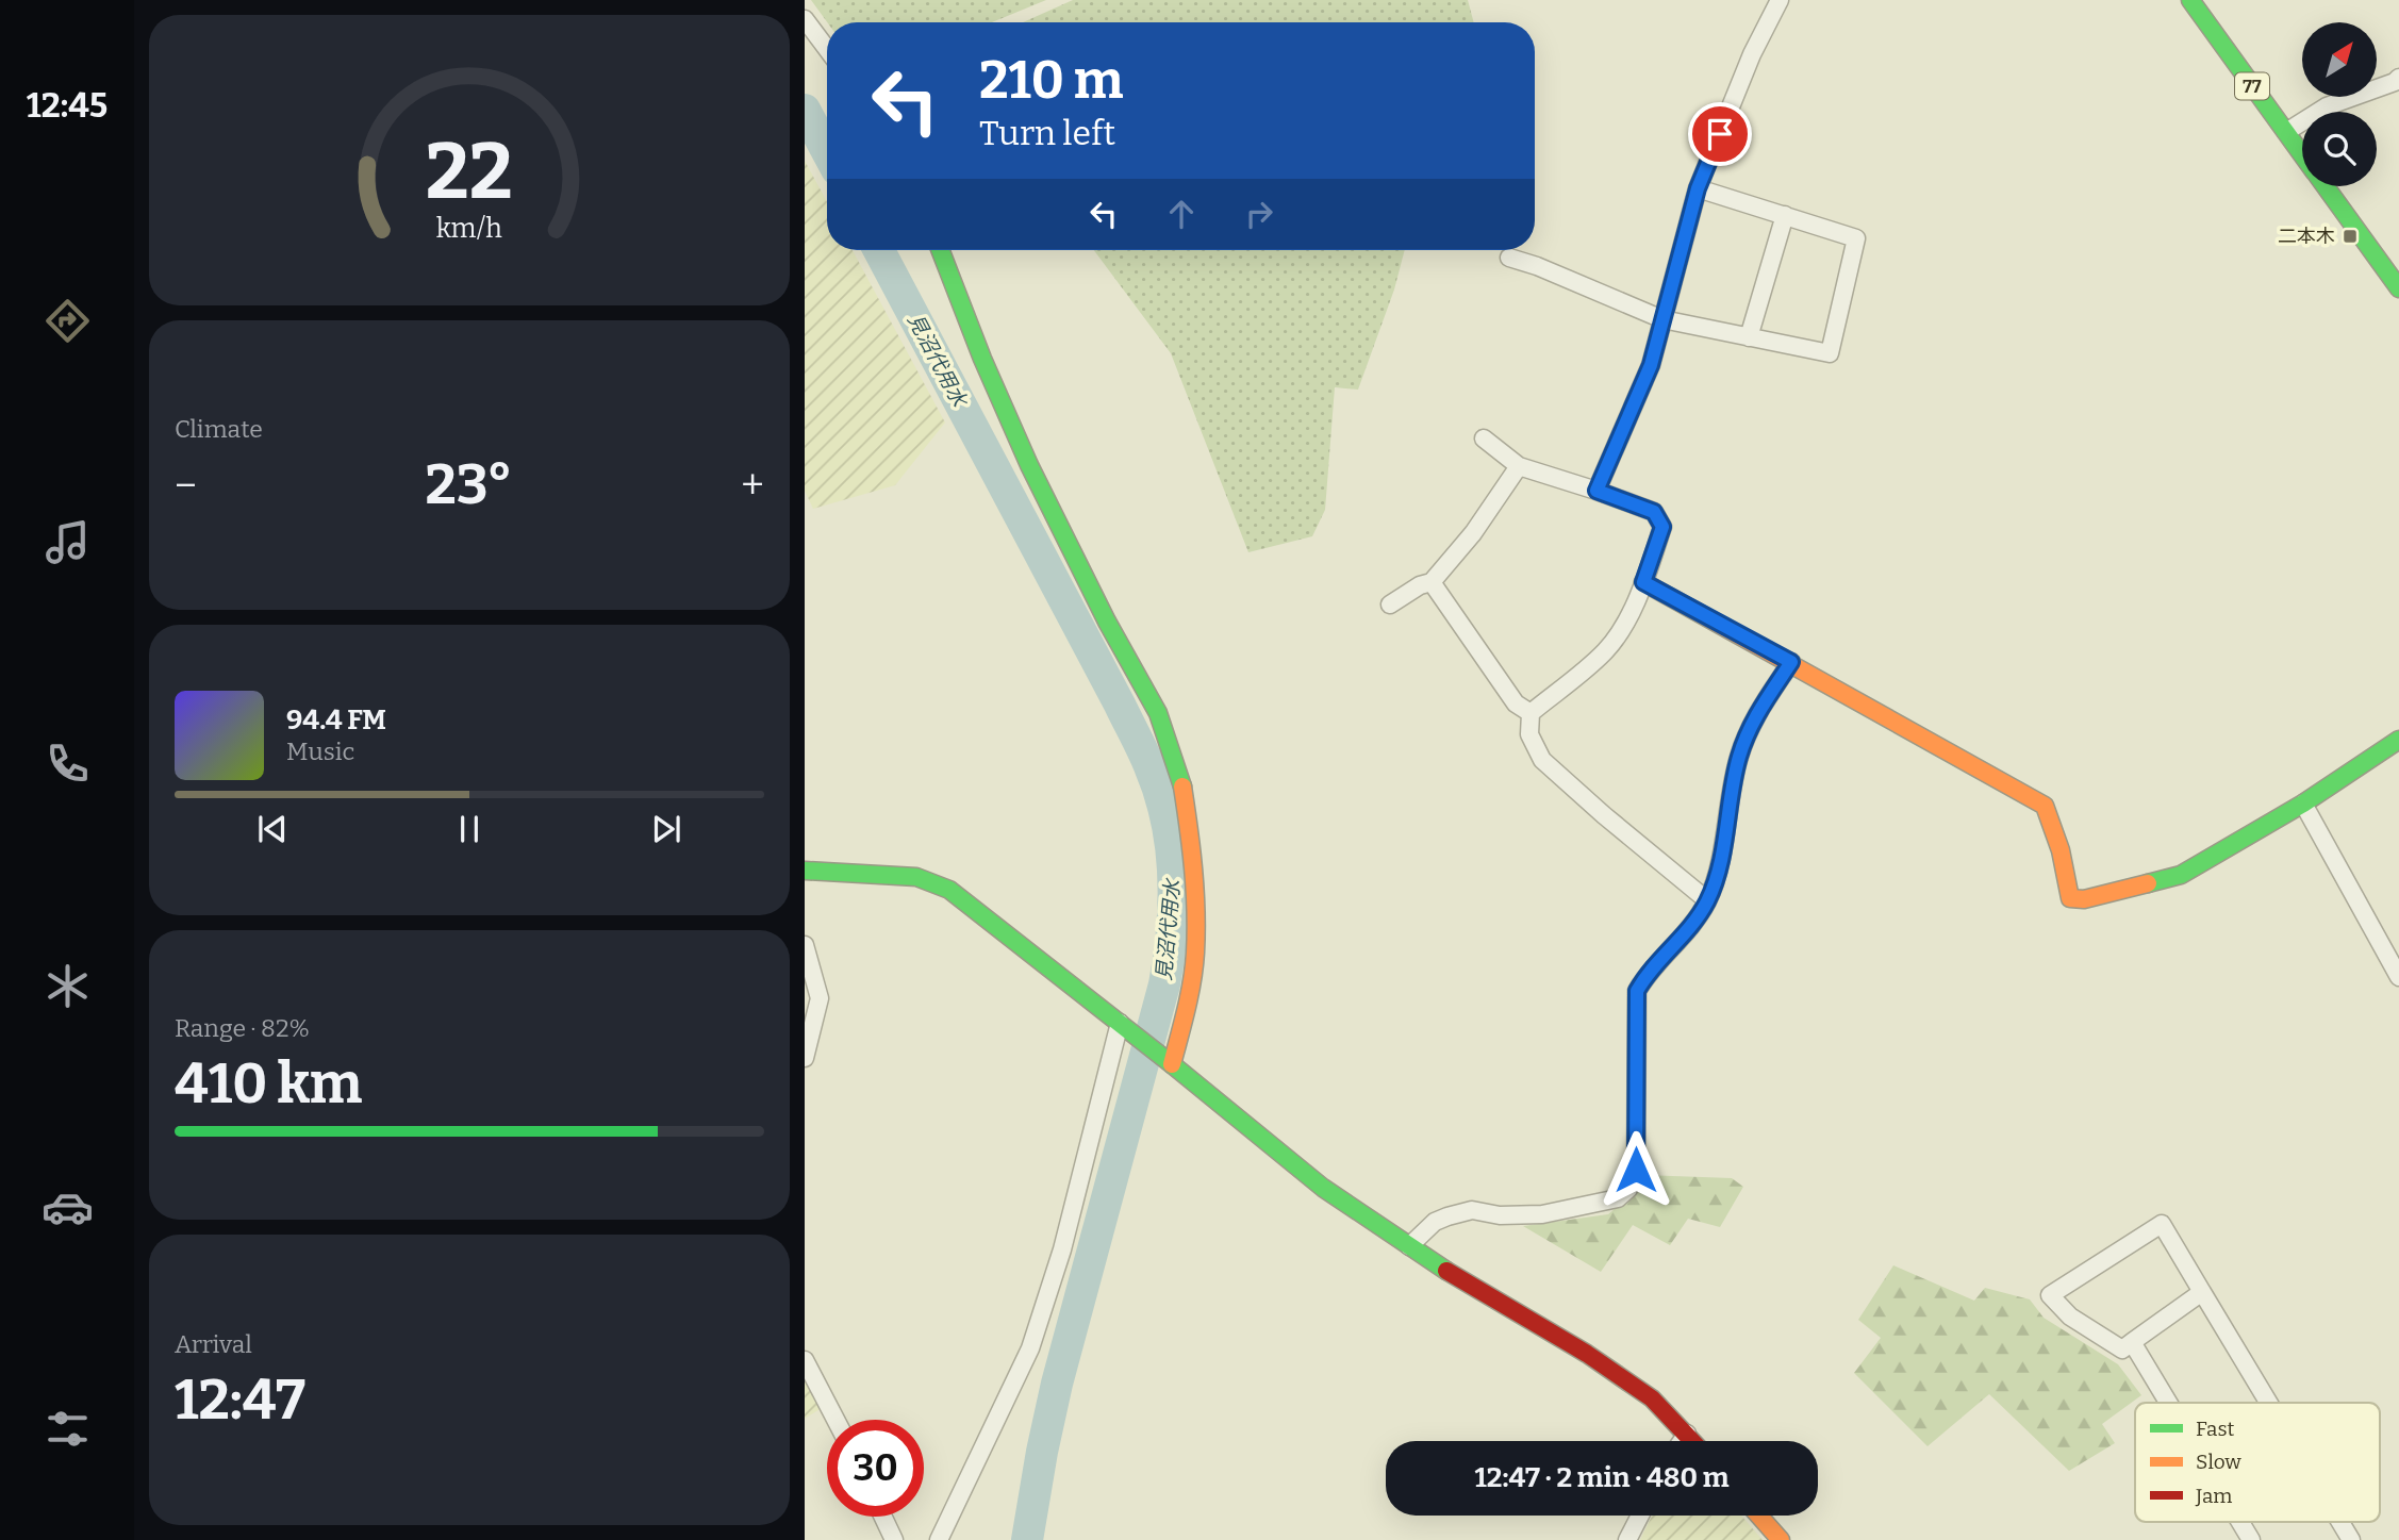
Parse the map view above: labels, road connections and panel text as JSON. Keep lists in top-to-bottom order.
{
  "streets": {
    "street": ["77"]
  },
  "water": ["見沼代用水"],
  "places": {
    "transit": ["二本木"]
  },
  "legend": ["Fast", "Slow", "Jam"],
  "north": "top right",
  "page": {
    "tabs": "12:45",
    "turn": ["210 m", "Turn left"],
    "tile": [
      "Climate",
      ["Range · 82%", "410 km"],
      ["Arrival", "12:47"]
    ],
    "heat": ["−", "23°", "+"],
    "song": ["94.4 FM", "Music"],
    "limit": "30",
    "trip": "12:47 · 2 min · 480 m",
    "gauge": ["22", "km/h"]
  }
}
